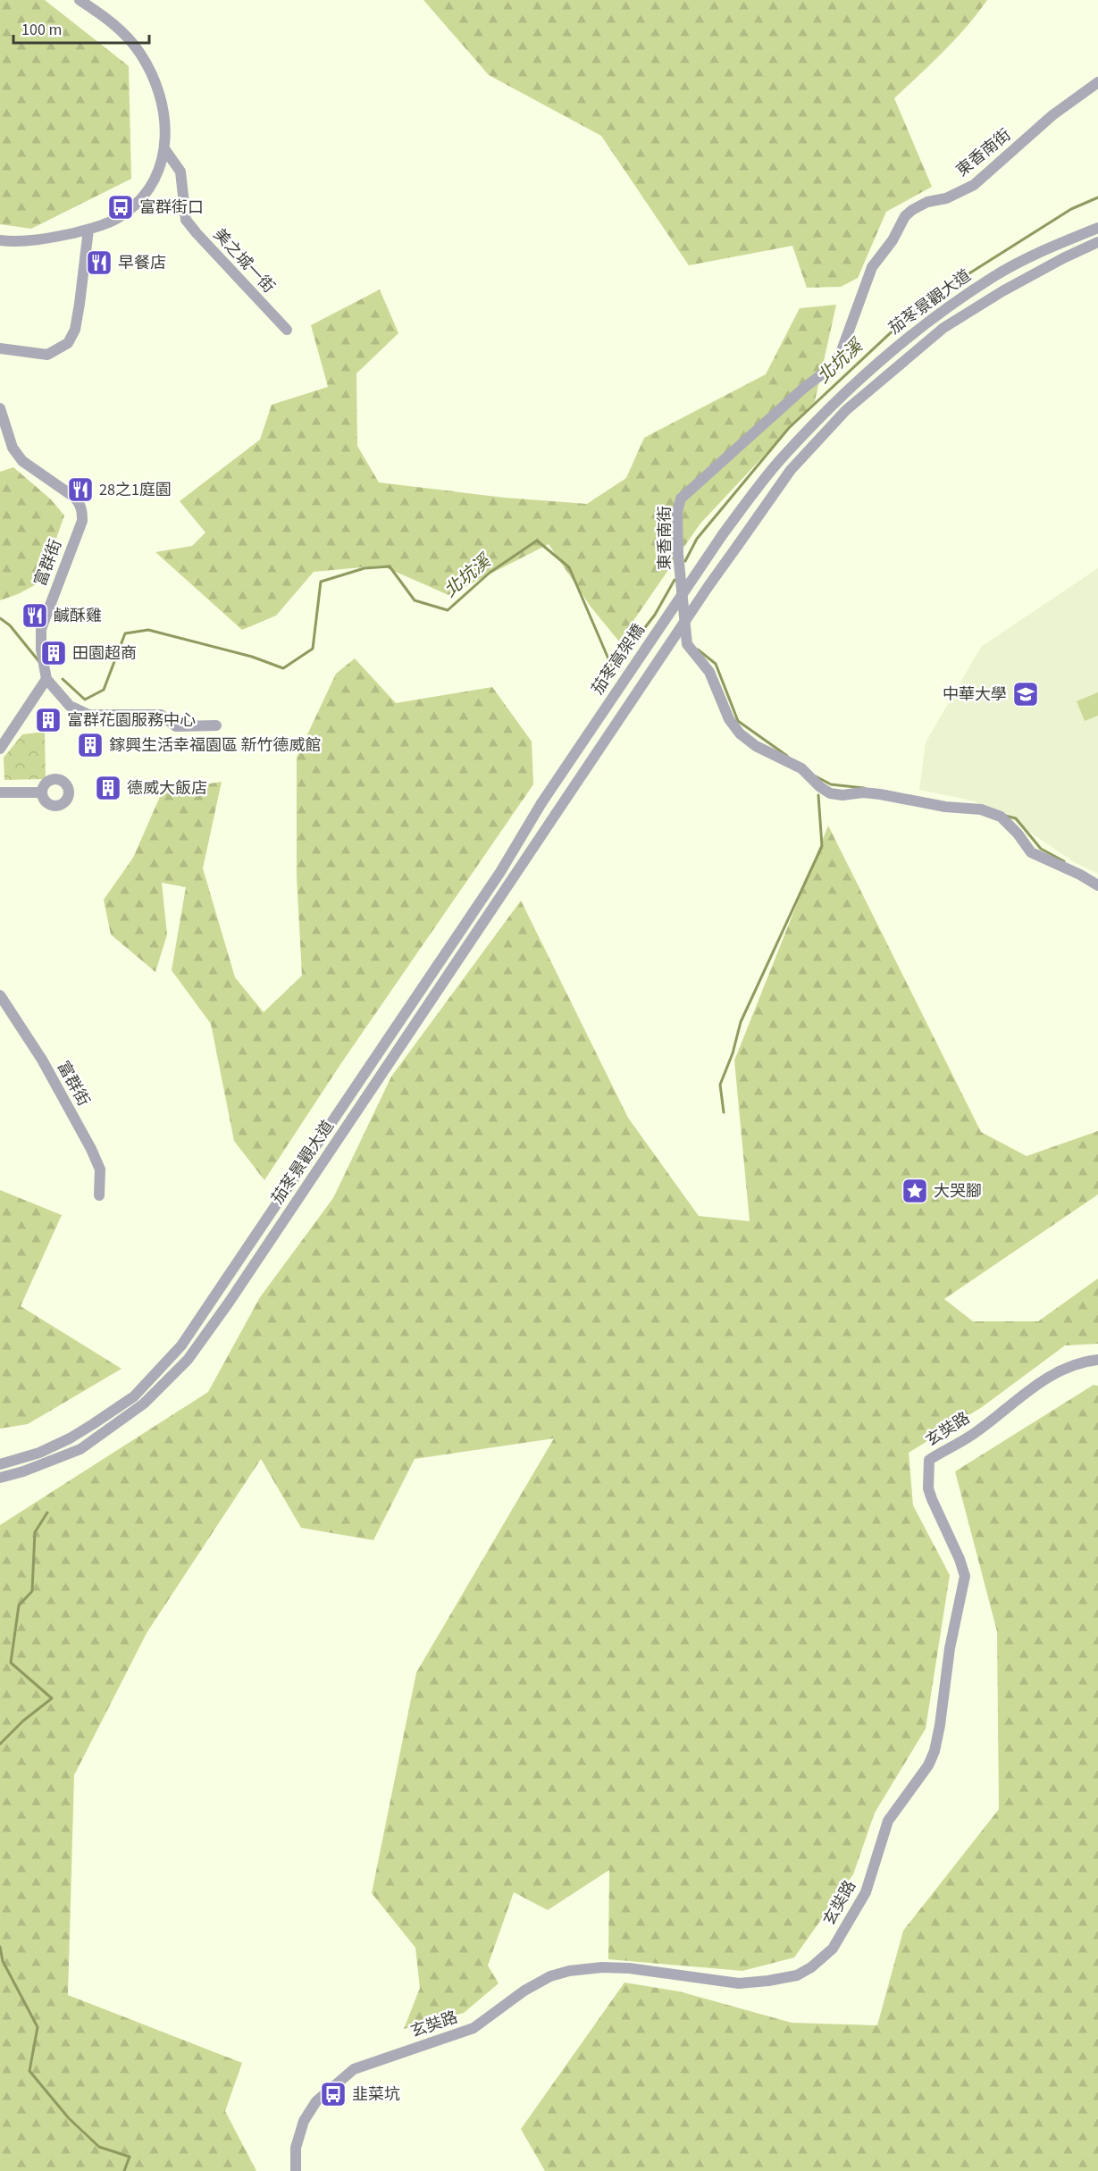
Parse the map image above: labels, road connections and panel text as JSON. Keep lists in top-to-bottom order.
{
  "streets": {
    "street": [
      "東香南街",
      "美之城一街",
      "茄苳景觀大道",
      "富群街",
      "茄苳高架橋",
      "玄奘路"
    ]
  },
  "crossings": [
    ["茄苳景觀大道", "茄苳高架橋"]
  ],
  "water": ["北坑溪"],
  "places": {
    "bus stop": ["富群街口", "韭菜坑"],
    "restaurant": ["早餐店", "28之1庭園", "鹹酥雞"],
    "building": [
      "田園超商",
      "富群花園服務中心",
      "鎵興生活幸福園區 新竹德威館",
      "德威大飯店"
    ],
    "school or university": ["中華大學"],
    "place": ["大哭腳"]
  },
  "scale_bar": "100 m"
}
